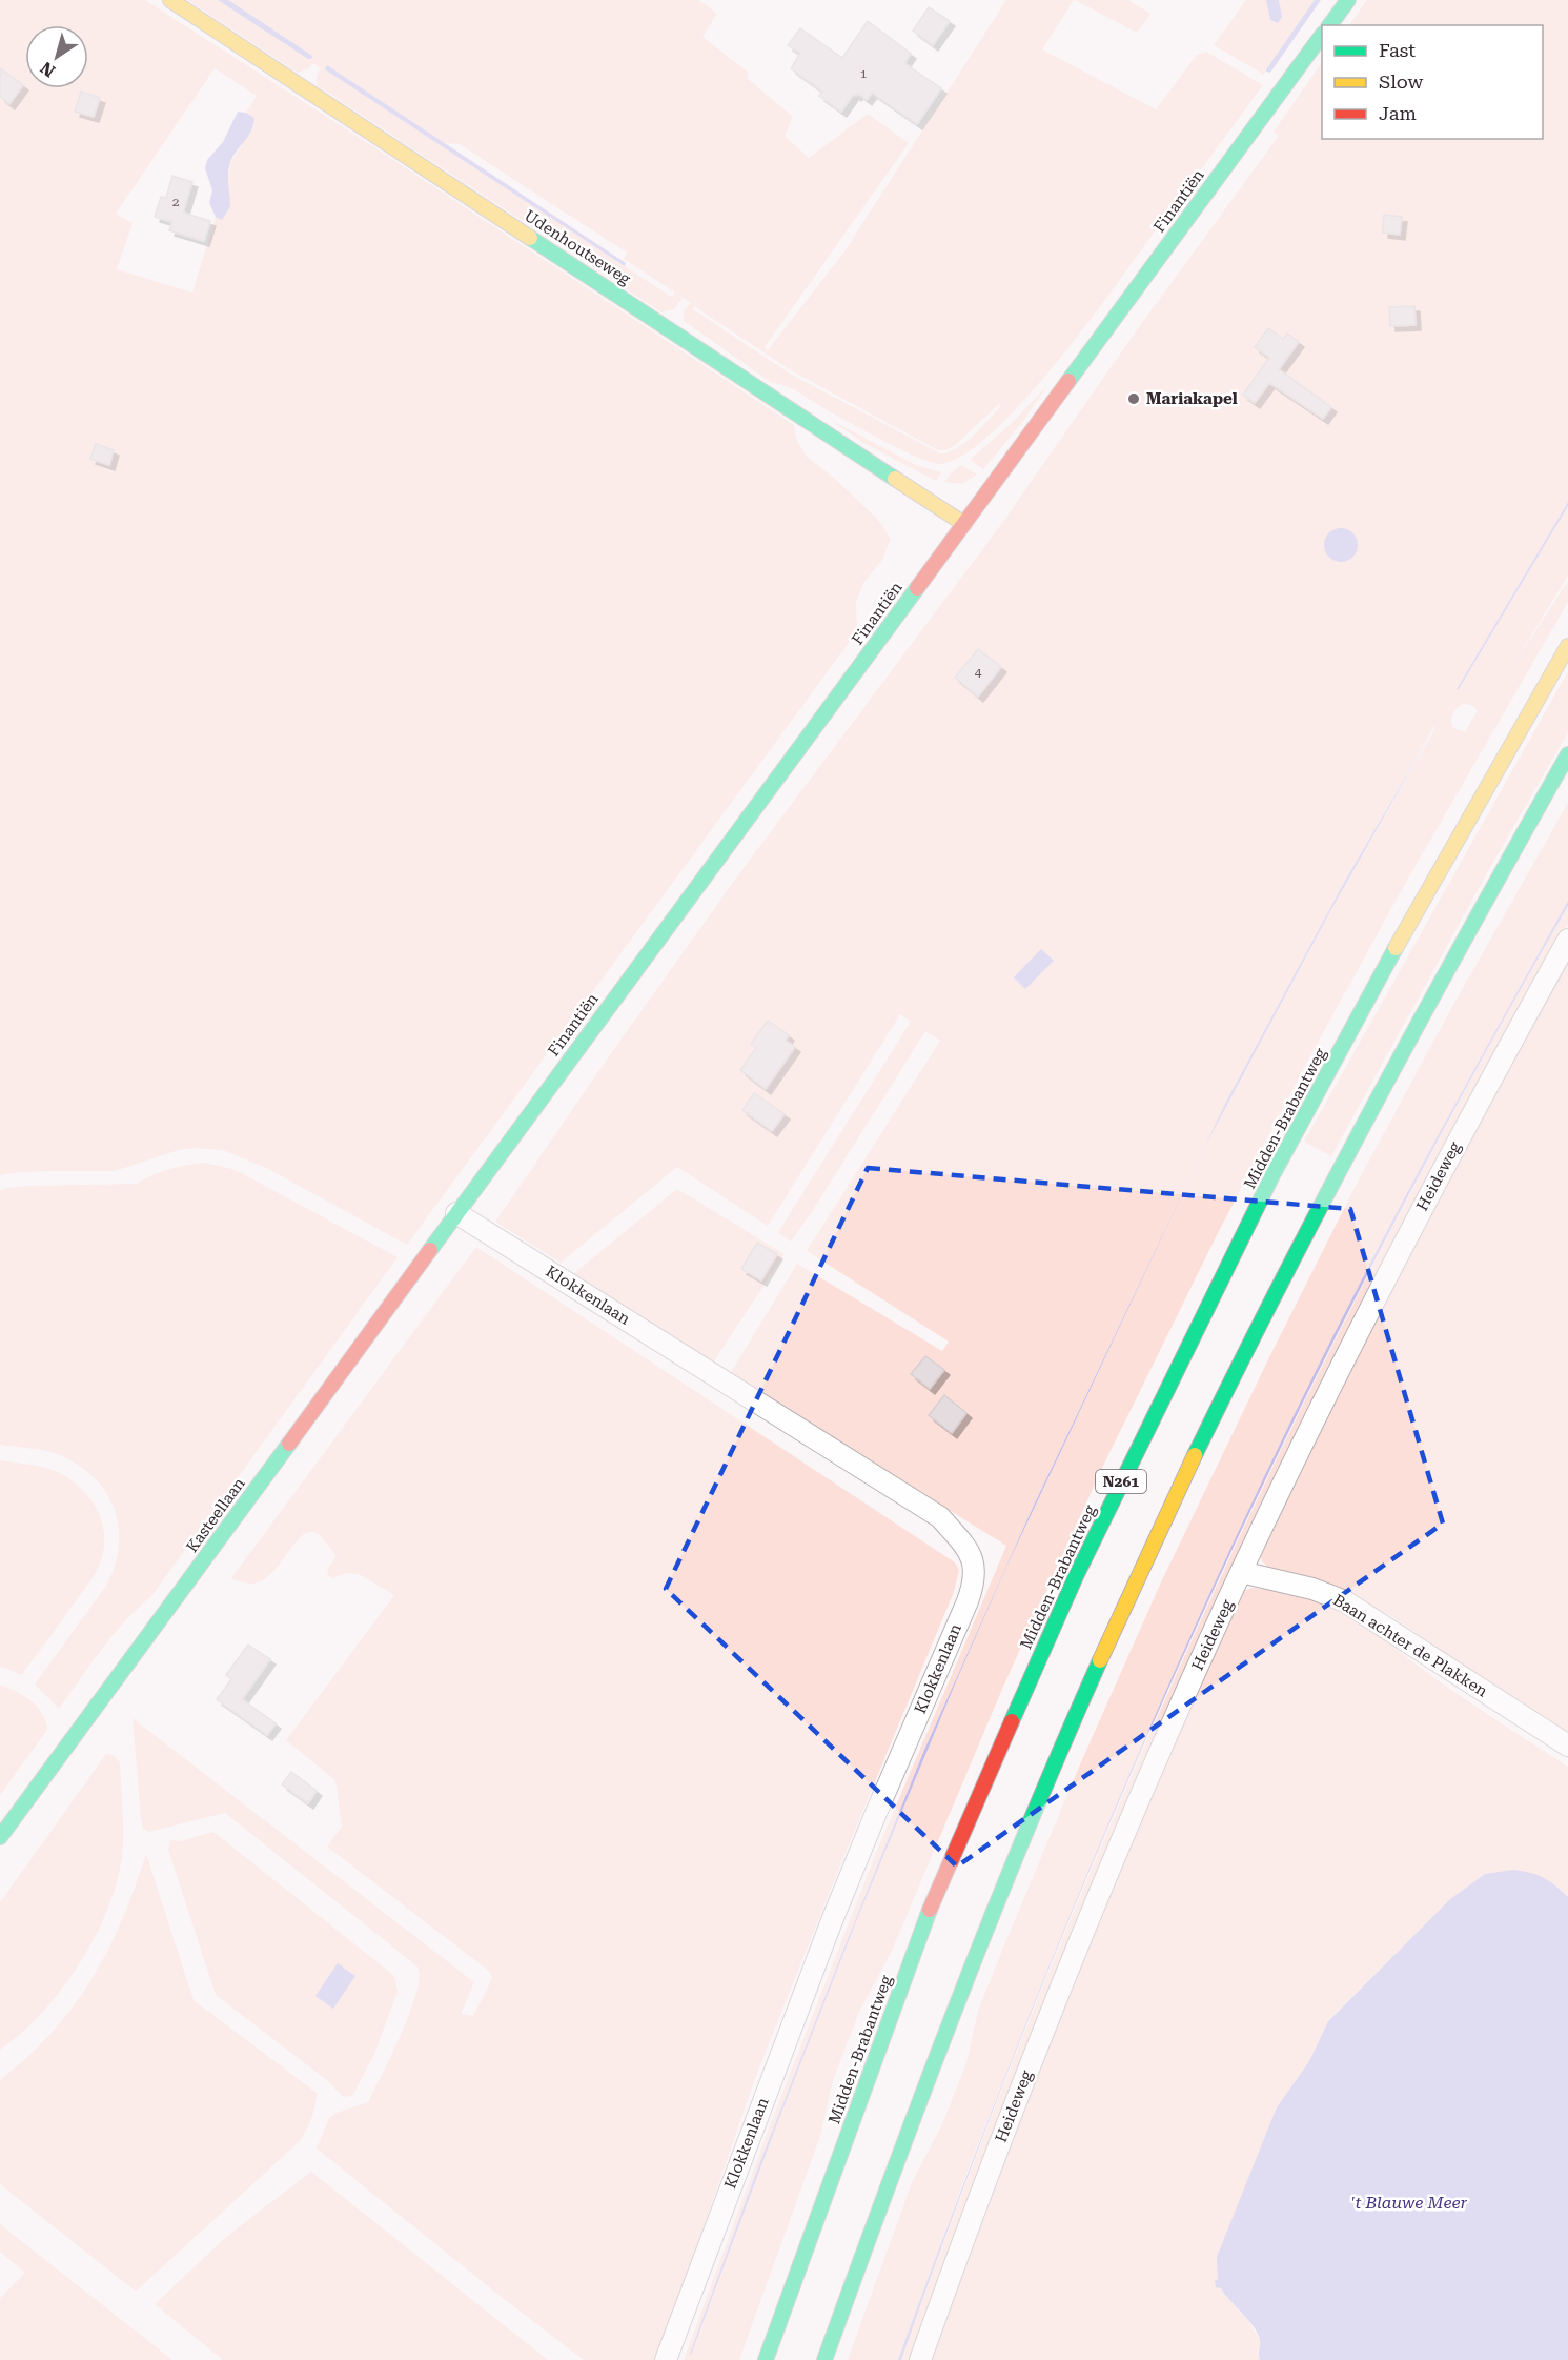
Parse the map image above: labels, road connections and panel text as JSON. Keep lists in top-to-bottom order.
{
  "streets": {
    "main road": [
      "Finantiën",
      "Udenhoutseweg",
      "Midden-Brabantweg",
      "N261",
      "Kasteellaan"
    ],
    "street": ["Heideweg", "Klokkenlaan", "Baan achter de Plakken"]
  },
  "crossings": [
    ["Finantiën", "Udenhoutseweg"],
    ["Finantiën", "Klokkenlaan"],
    ["Finantiën", "Kasteellaan"],
    ["Heideweg", "Baan achter de Plakken"],
    ["Klokkenlaan", "Kasteellaan"]
  ],
  "water": ["'t Blauwe Meer"],
  "places": ["Mariakapel"],
  "house_numbers": ["1", "2", "4"],
  "legend": ["Fast", "Slow", "Jam"],
  "north": "bottom left"
}
